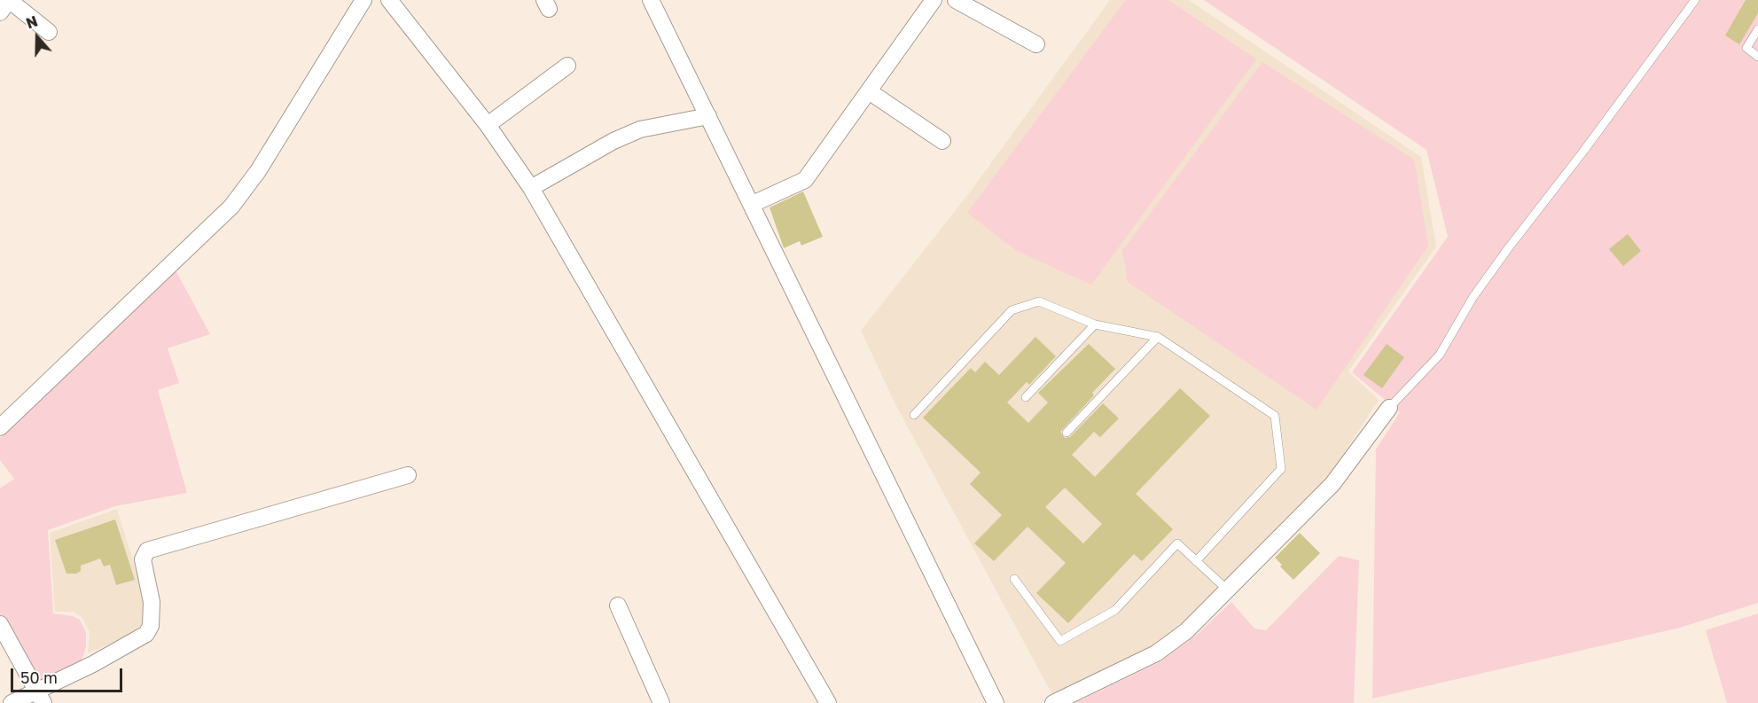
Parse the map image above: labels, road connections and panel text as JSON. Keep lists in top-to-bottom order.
{
  "scale_bar": "50 m",
  "north": "top"
}
